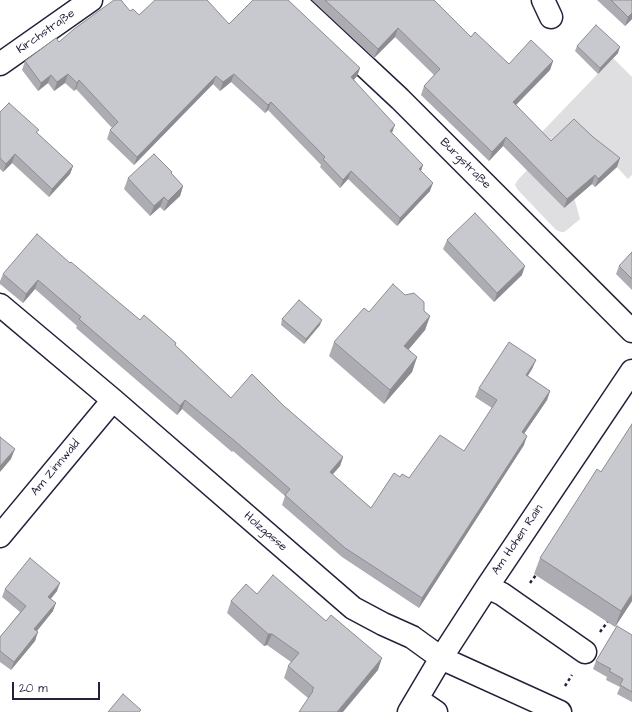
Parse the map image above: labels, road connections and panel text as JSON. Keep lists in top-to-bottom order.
{
  "streets": {
    "street": [
      "Kirchstraße",
      "Burgstraße",
      "Am Zinnwald",
      "Holzgasse",
      "Am Hohen Rain"
    ]
  },
  "crossings": [
    ["Am Zinnwald", "Holzgasse"],
    ["Holzgasse", "Am Hohen Rain"]
  ],
  "scale_bar": "20 m"
}
